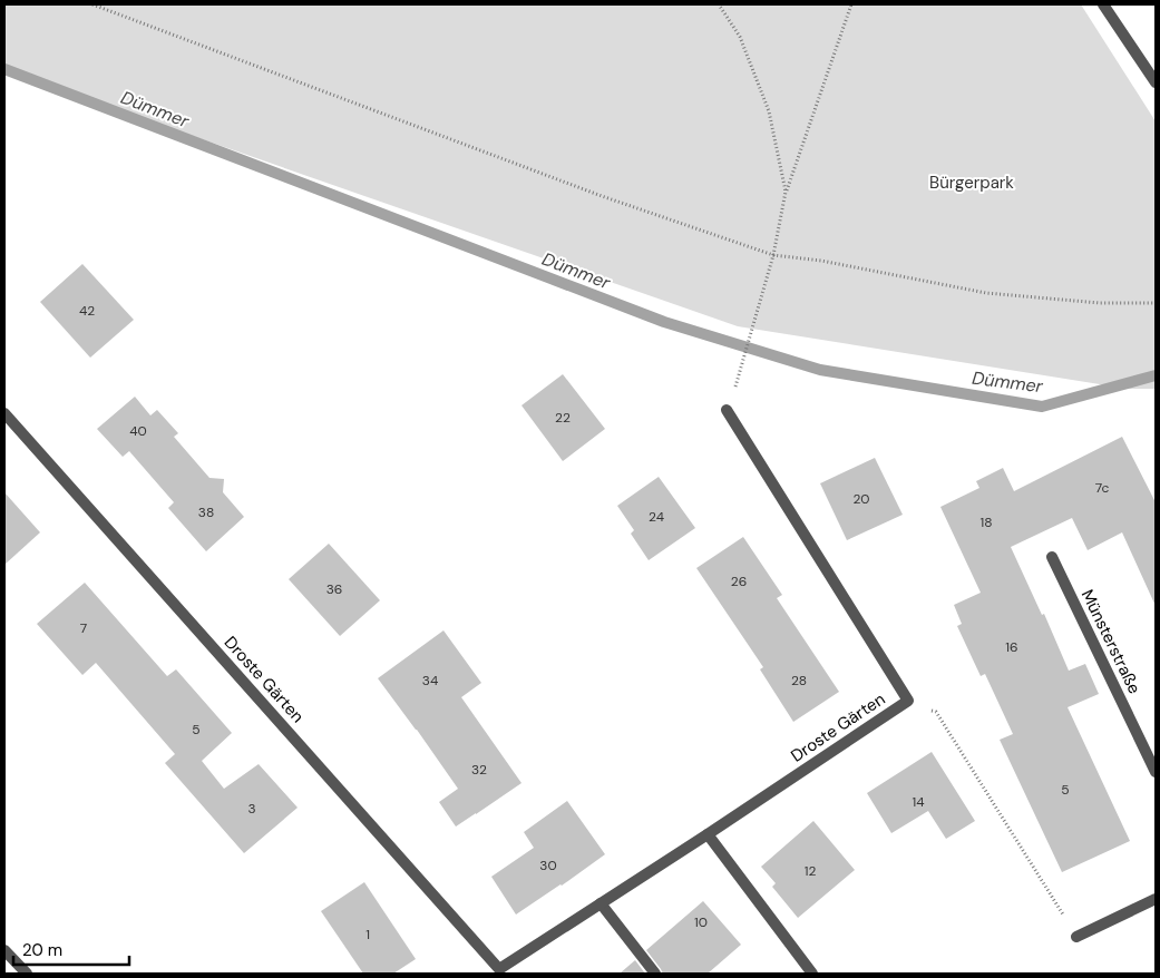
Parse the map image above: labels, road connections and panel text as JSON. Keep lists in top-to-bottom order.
{
  "streets": {
    "street": ["Münsterstraße", "Droste Gärten"]
  },
  "water": ["Dümmer"],
  "parks": ["Bürgerpark"],
  "house_numbers": [
    "42",
    "22",
    "40",
    "7c",
    "20",
    "38",
    "24",
    "18",
    "26",
    "36",
    "7",
    "16",
    "34",
    "28",
    "5",
    "32",
    "5",
    "14",
    "3",
    "30",
    "12",
    "10",
    "1"
  ],
  "scale_bar": "20 m"
}
